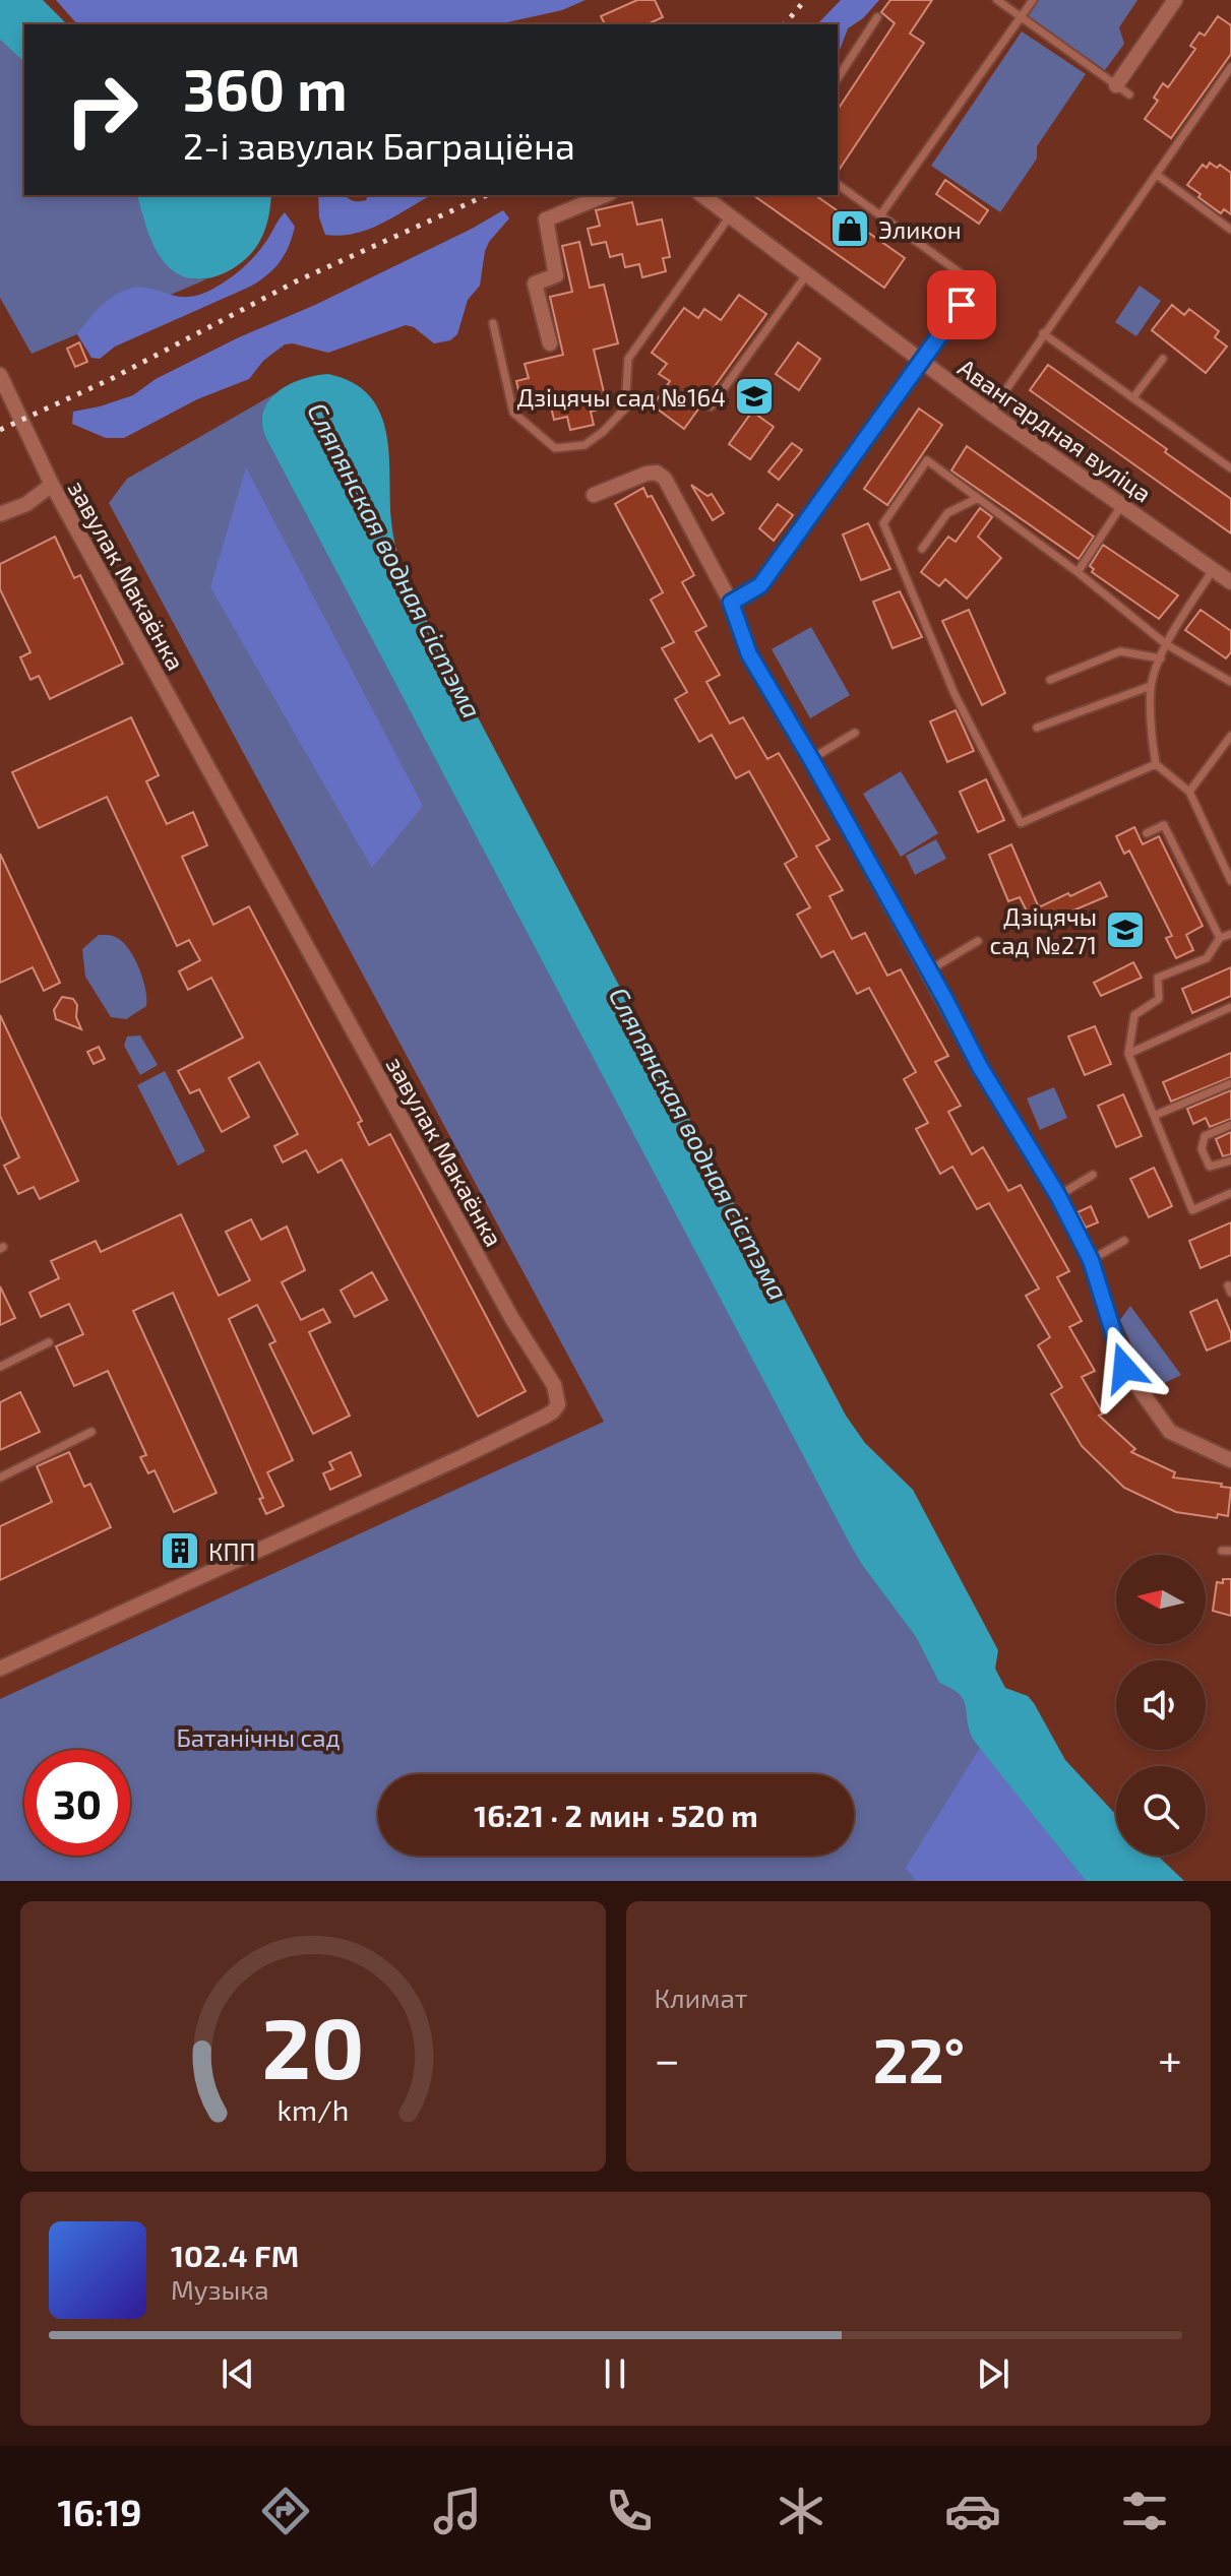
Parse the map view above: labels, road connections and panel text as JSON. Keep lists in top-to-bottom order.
{
  "streets": {
    "street": ["Авангардная вуліца", "завулак Макаёнка"]
  },
  "water": ["Сляпянская водная сістэма"],
  "parks": ["Батанічны сад"],
  "places": {
    "shop": ["Эликон"],
    "school or university": ["Дзіцячы сад №164", "Дзіцячы сад №271"],
    "building": ["КПП"]
  },
  "north": "left",
  "page": {
    "turn": ["360 m", "2-і завулак Баграціёна"],
    "limit": "30",
    "trip": "16:21 · 2 мин · 520 m",
    "tile": "Климат",
    "heat": ["−", "22°", "+"],
    "song": ["102.4 FM", "Музыка"],
    "tabs": "16:19",
    "gauge": ["20", "km/h"]
  }
}
